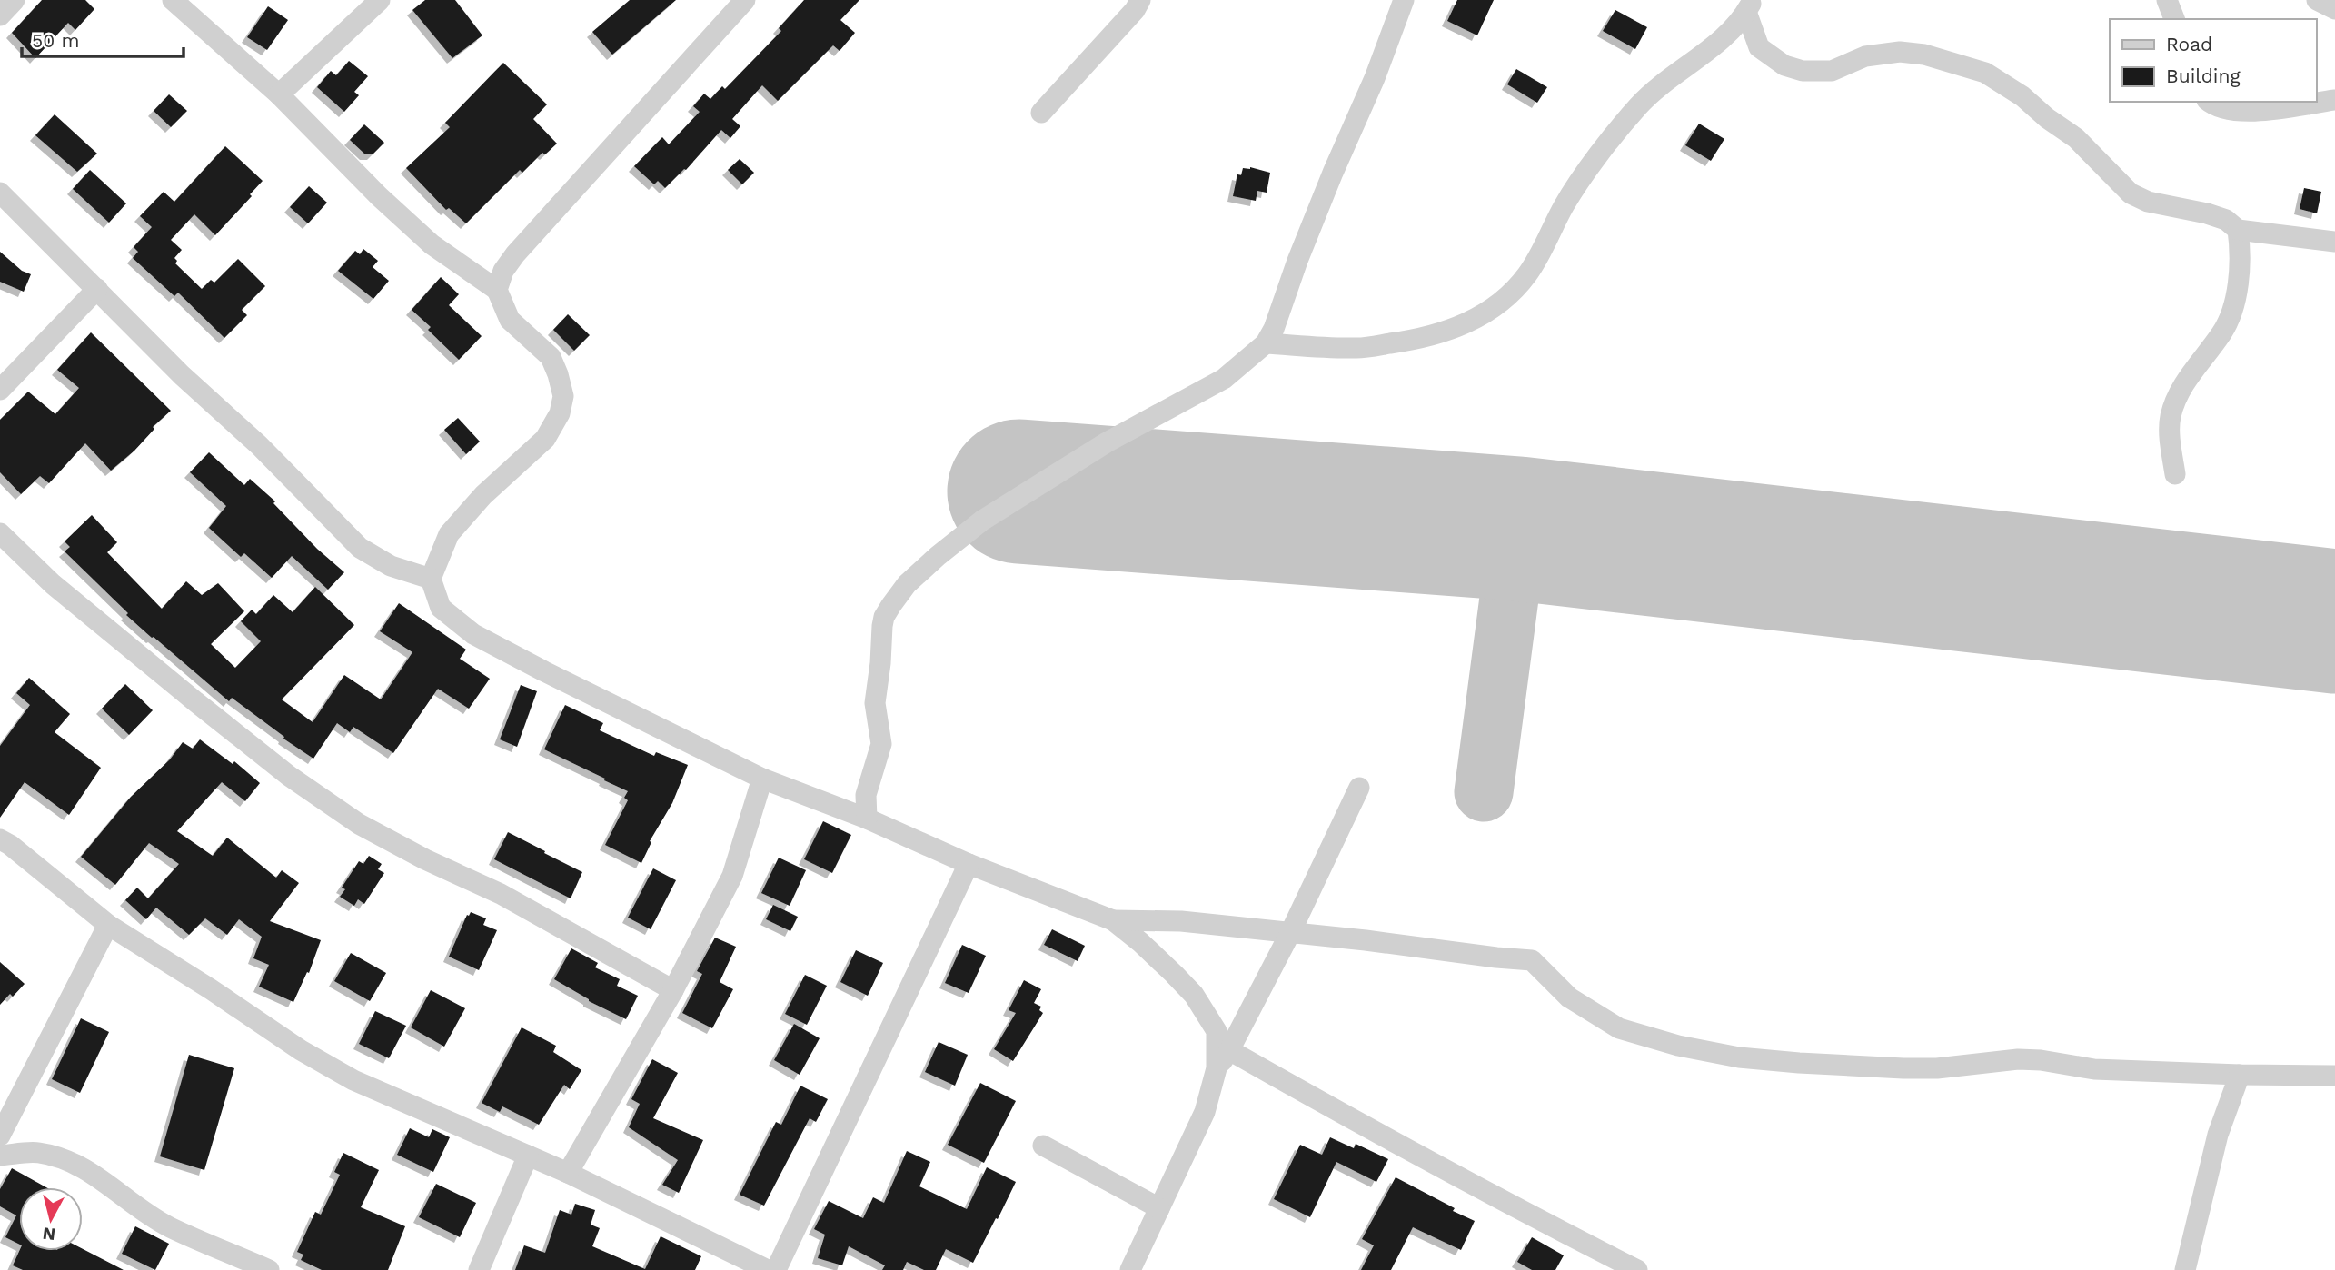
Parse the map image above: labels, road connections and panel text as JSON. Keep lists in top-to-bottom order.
{
  "legend": ["Road", "Building"],
  "scale_bar": "50 m",
  "north": "bottom"
}
